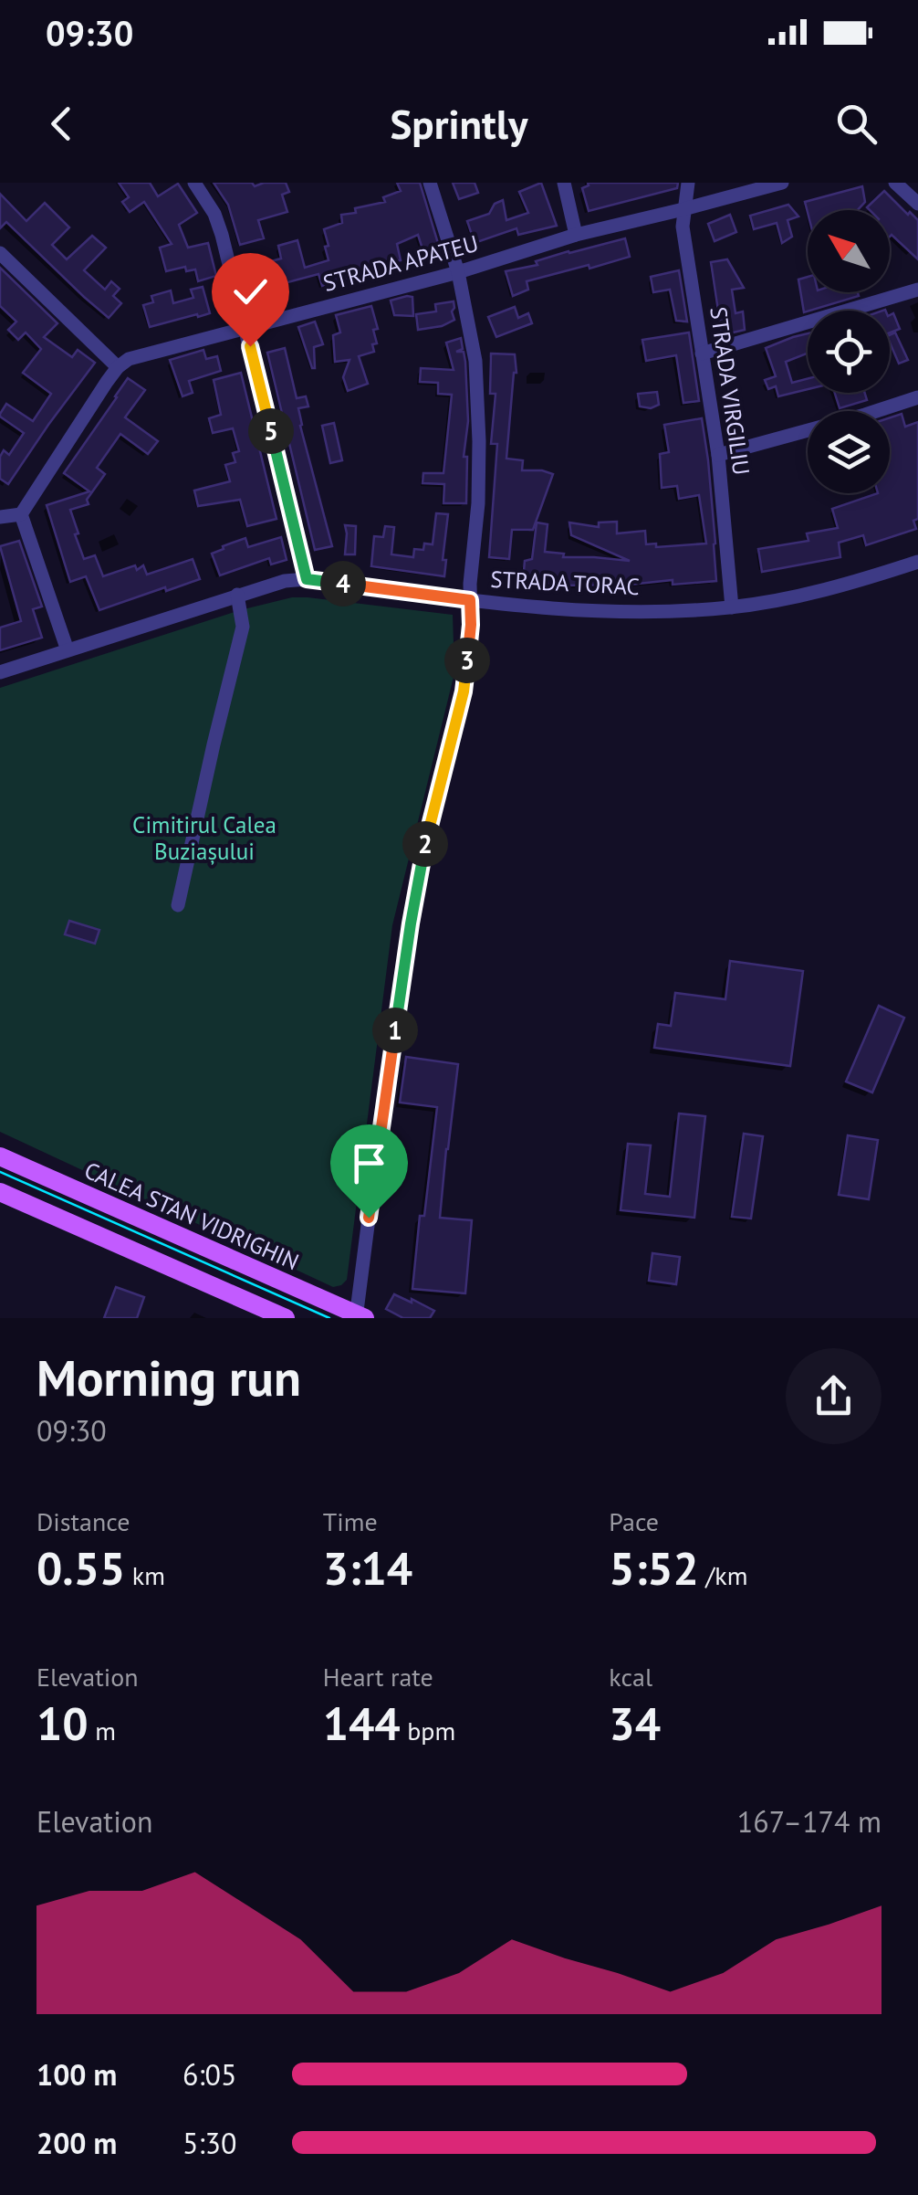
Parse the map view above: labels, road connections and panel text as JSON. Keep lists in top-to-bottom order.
{
  "streets": {
    "main road": ["CALEA STAN VIDRIGHIN"],
    "street": ["STRADA APATEU", "STRADA VIRGILIU", "STRADA TORAC"]
  },
  "crossings": [
    ["STRADA APATEU", "STRADA VIRGILIU"],
    ["STRADA VIRGILIU", "STRADA TORAC"]
  ],
  "parks": ["Cimitirul Calea Buziașului"],
  "north": "top left",
  "page": {
    "status": "09:30",
    "header": "Sprintly",
    "pins": [
      "5",
      "4",
      "3",
      "2",
      "1"
    ],
    "heading": ["Morning run", "09:30"],
    "stats": [
      ["Distance", "0.55 km"],
      ["Time", "3:14"],
      ["Pace", "5:52 /km"],
      ["Elevation", "10 m"],
      ["Heart rate", "144 bpm"],
      ["kcal", "34"]
    ],
    "chart": ["Elevation", "167–174 m"],
    "list": [
      {
        "name": "100 m",
        "note": "6:05"
      },
      {
        "name": "200 m",
        "note": "5:30"
      }
    ]
  }
}
